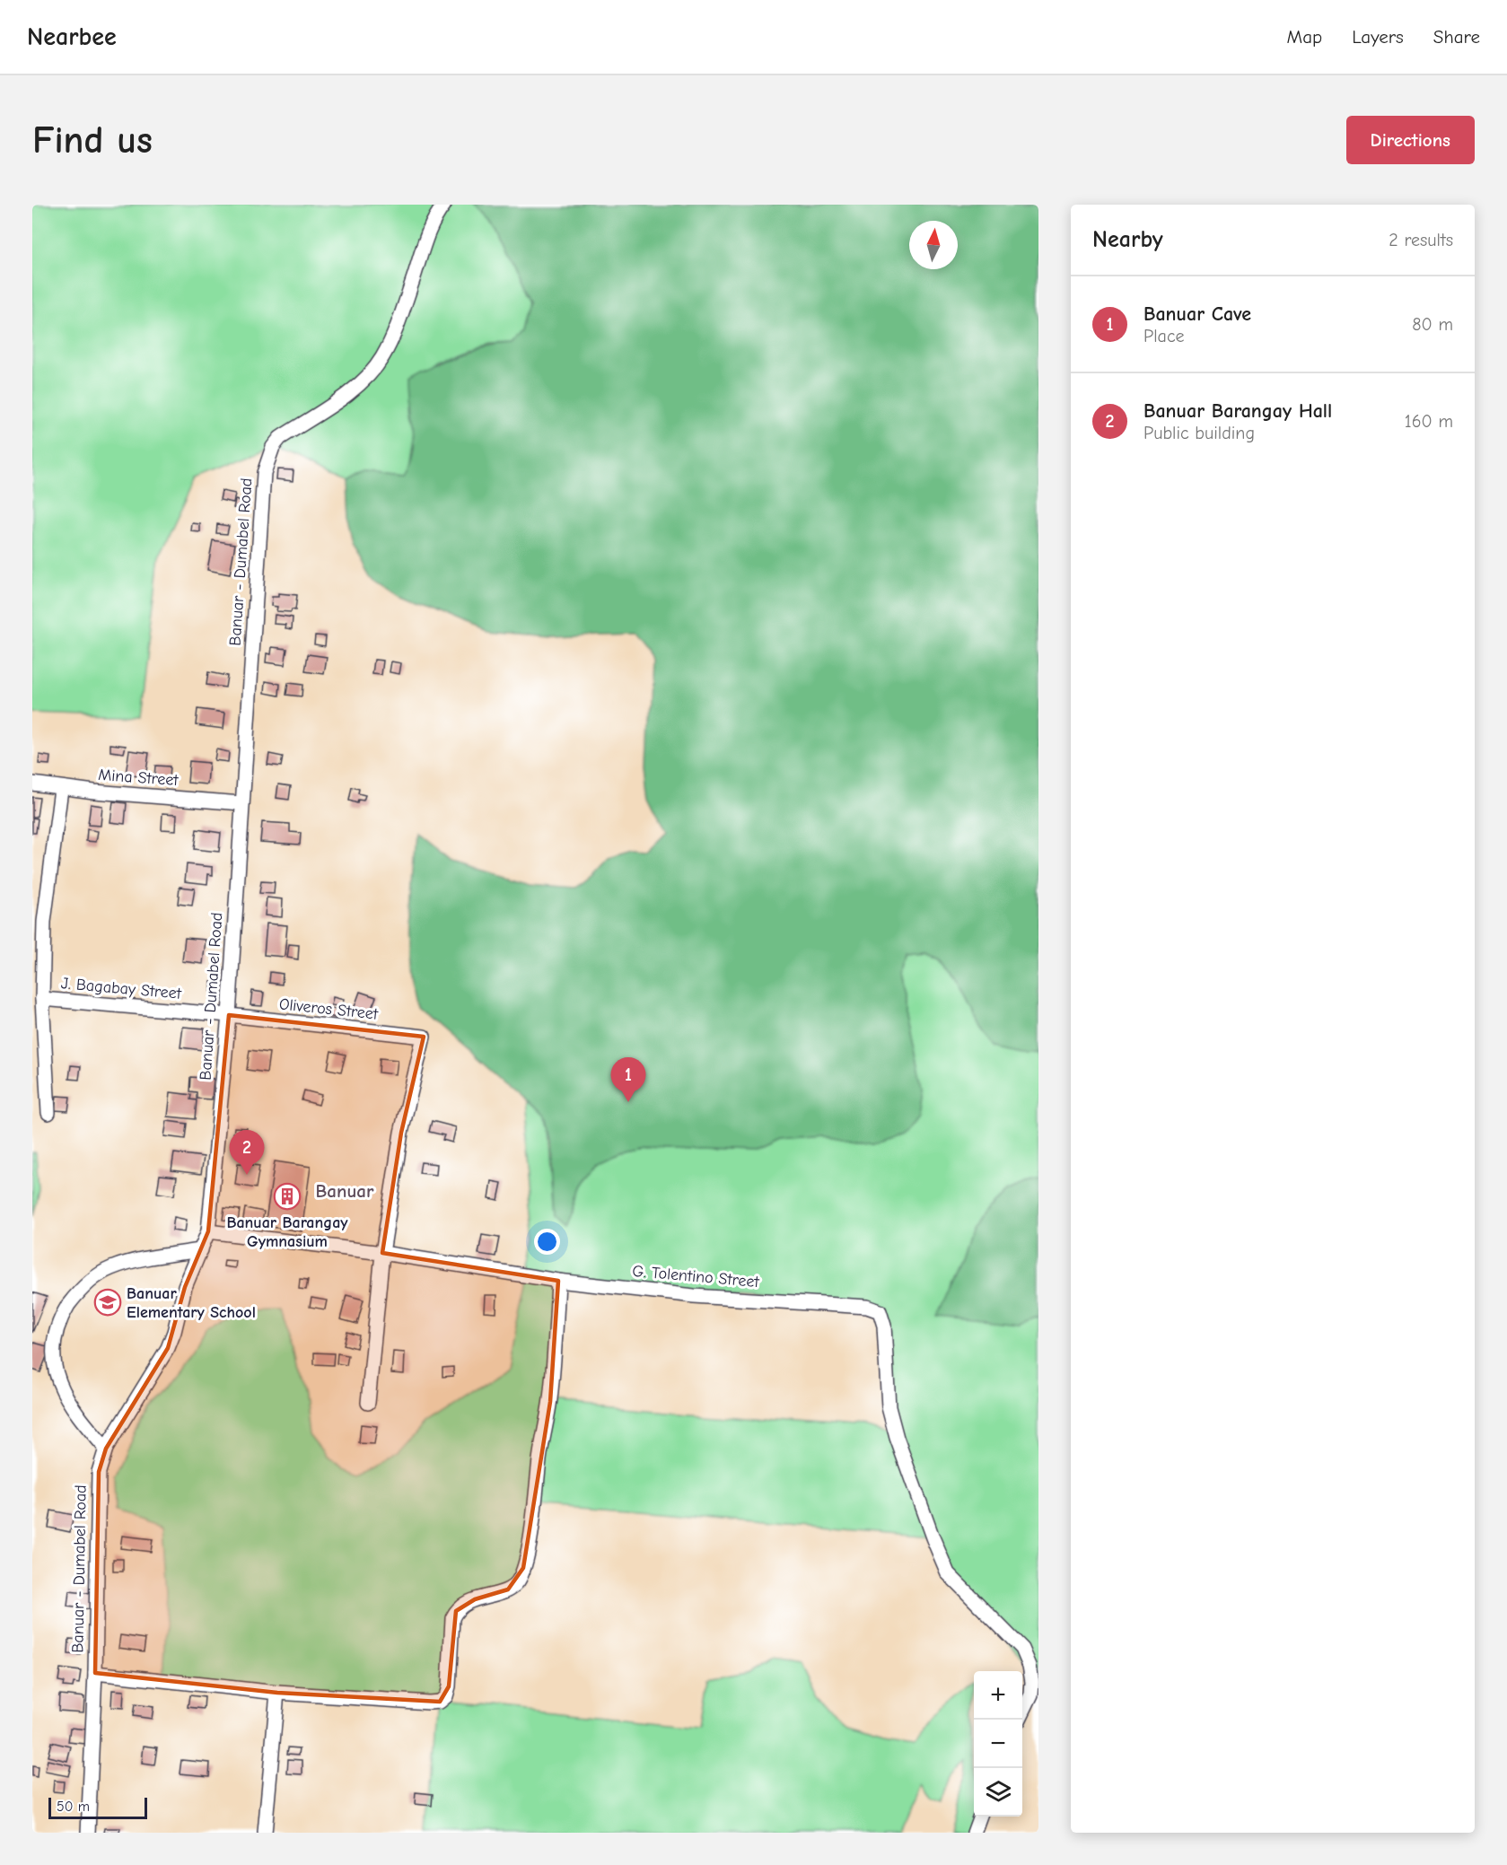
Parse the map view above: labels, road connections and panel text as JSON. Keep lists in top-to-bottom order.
{
  "streets": {
    "street": [
      "Banuar - Dumabel Road",
      "Mina Street",
      "J. Bagabay Street",
      "Oliveros Street",
      "G. Tolentino Street"
    ]
  },
  "crossings": [
    ["Banuar - Dumabel Road", "Mina Street"],
    ["Banuar - Dumabel Road", "J. Bagabay Street"],
    ["Banuar - Dumabel Road", "Oliveros Street"],
    ["Banuar - Dumabel Road", "G. Tolentino Street"],
    ["J. Bagabay Street", "Oliveros Street"],
    ["Oliveros Street", "G. Tolentino Street"]
  ],
  "districts": ["Banuar"],
  "places": {
    "building": ["Banuar Barangay Gymnasium"],
    "school or university": ["Banuar Elementary School"]
  },
  "scale_bar": "50 m",
  "north": "top",
  "page": {
    "header": "Nearbee",
    "nav": ["Map", "Layers", "Share"],
    "buttons": "Directions",
    "title": "Find us",
    "heading": ["Nearby", "2 results"],
    "list": [
      {
        "mark": "1",
        "name": "Banuar Cave",
        "note": "Place",
        "value": "80 m"
      },
      {
        "mark": "2",
        "name": "Banuar Barangay Hall",
        "note": "Public building",
        "value": "160 m"
      }
    ],
    "pins": ["1", "2"],
    "map_buttons": ["+", "−"],
    "scale": "50 m"
  }
}
